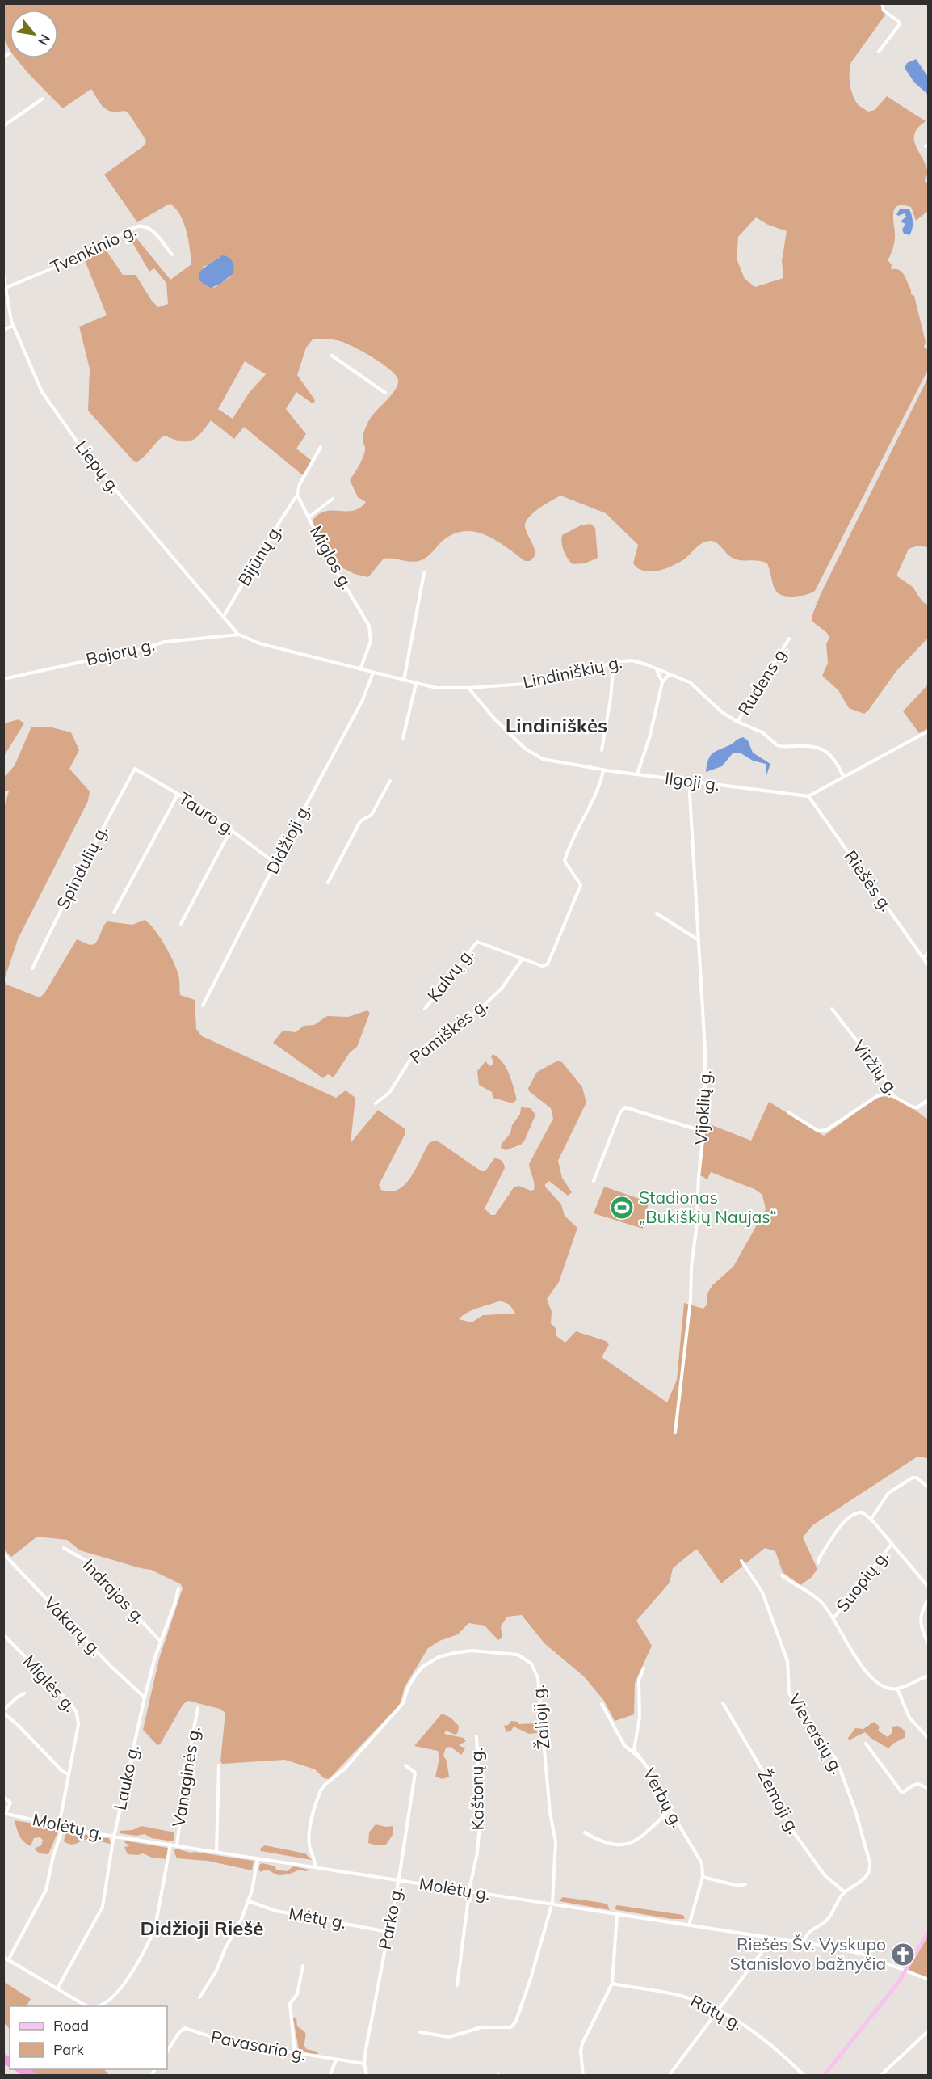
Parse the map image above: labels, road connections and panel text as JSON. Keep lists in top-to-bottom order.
{
  "streets": {
    "street": [
      "Tvenkinio g.",
      "Liepų g.",
      "Bijūnų g.",
      "Miglos g.",
      "Bajorų g.",
      "Lindiniškių g.",
      "Rudens g.",
      "Ilgoji g.",
      "Tauro g.",
      "Didžioji g.",
      "Spindulių g.",
      "Riešės g.",
      "Kalvų g.",
      "Pamiškės g.",
      "Viržių g.",
      "Vijoklių g.",
      "Suopių g.",
      "Indrajos g.",
      "Vakarų g.",
      "Miglės g.",
      "Žalioji g.",
      "Vieversių g.",
      "Vanaginės g.",
      "Lauko g.",
      "Kaštonų g.",
      "Verbų g.",
      "Žemoji g.",
      "Molėtų g.",
      "Mėtų g.",
      "Parko g.",
      "Rūtų g.",
      "Pavasario g."
    ]
  },
  "crossings": [
    ["Tvenkinio g.", "Liepų g."],
    ["Liepų g.", "Bijūnų g."],
    ["Liepų g.", "Bajorų g."],
    ["Liepų g.", "Lindiniškių g."],
    ["Bijūnų g.", "Miglos g."],
    ["Miglos g.", "Lindiniškių g."],
    ["Bajorų g.", "Lindiniškių g."],
    ["Lindiniškių g.", "Rudens g."],
    ["Lindiniškių g.", "Ilgoji g."],
    ["Lindiniškių g.", "Didžioji g."],
    ["Ilgoji g.", "Riešės g."],
    ["Ilgoji g.", "Vijoklių g."],
    ["Tauro g.", "Didžioji g."],
    ["Tauro g.", "Spindulių g."],
    ["Kalvų g.", "Pamiškės g."],
    ["Indrajos g.", "Lauko g."],
    ["Vakarų g.", "Lauko g."],
    ["Miglės g.", "Molėtų g."],
    ["Žalioji g.", "Molėtų g."],
    ["Vieversių g.", "Žemoji g."],
    ["Vieversių g.", "Molėtų g."],
    ["Vanaginės g.", "Lauko g."],
    ["Vanaginės g.", "Molėtų g."],
    ["Lauko g.", "Molėtų g."],
    ["Kaštonų g.", "Molėtų g."],
    ["Molėtų g.", "Parko g."],
    ["Mėtų g.", "Parko g."],
    ["Parko g.", "Pavasario g."]
  ],
  "districts": ["Lindiniškės", "Didžioji Riešė"],
  "places": {
    "sports": ["Stadionas „Bukiškių Naujas“"],
    "church": ["Riešės Šv. Vyskupo Stanislovo bažnyčia"]
  },
  "legend": ["Road", "Park"],
  "north": "bottom right"
}
